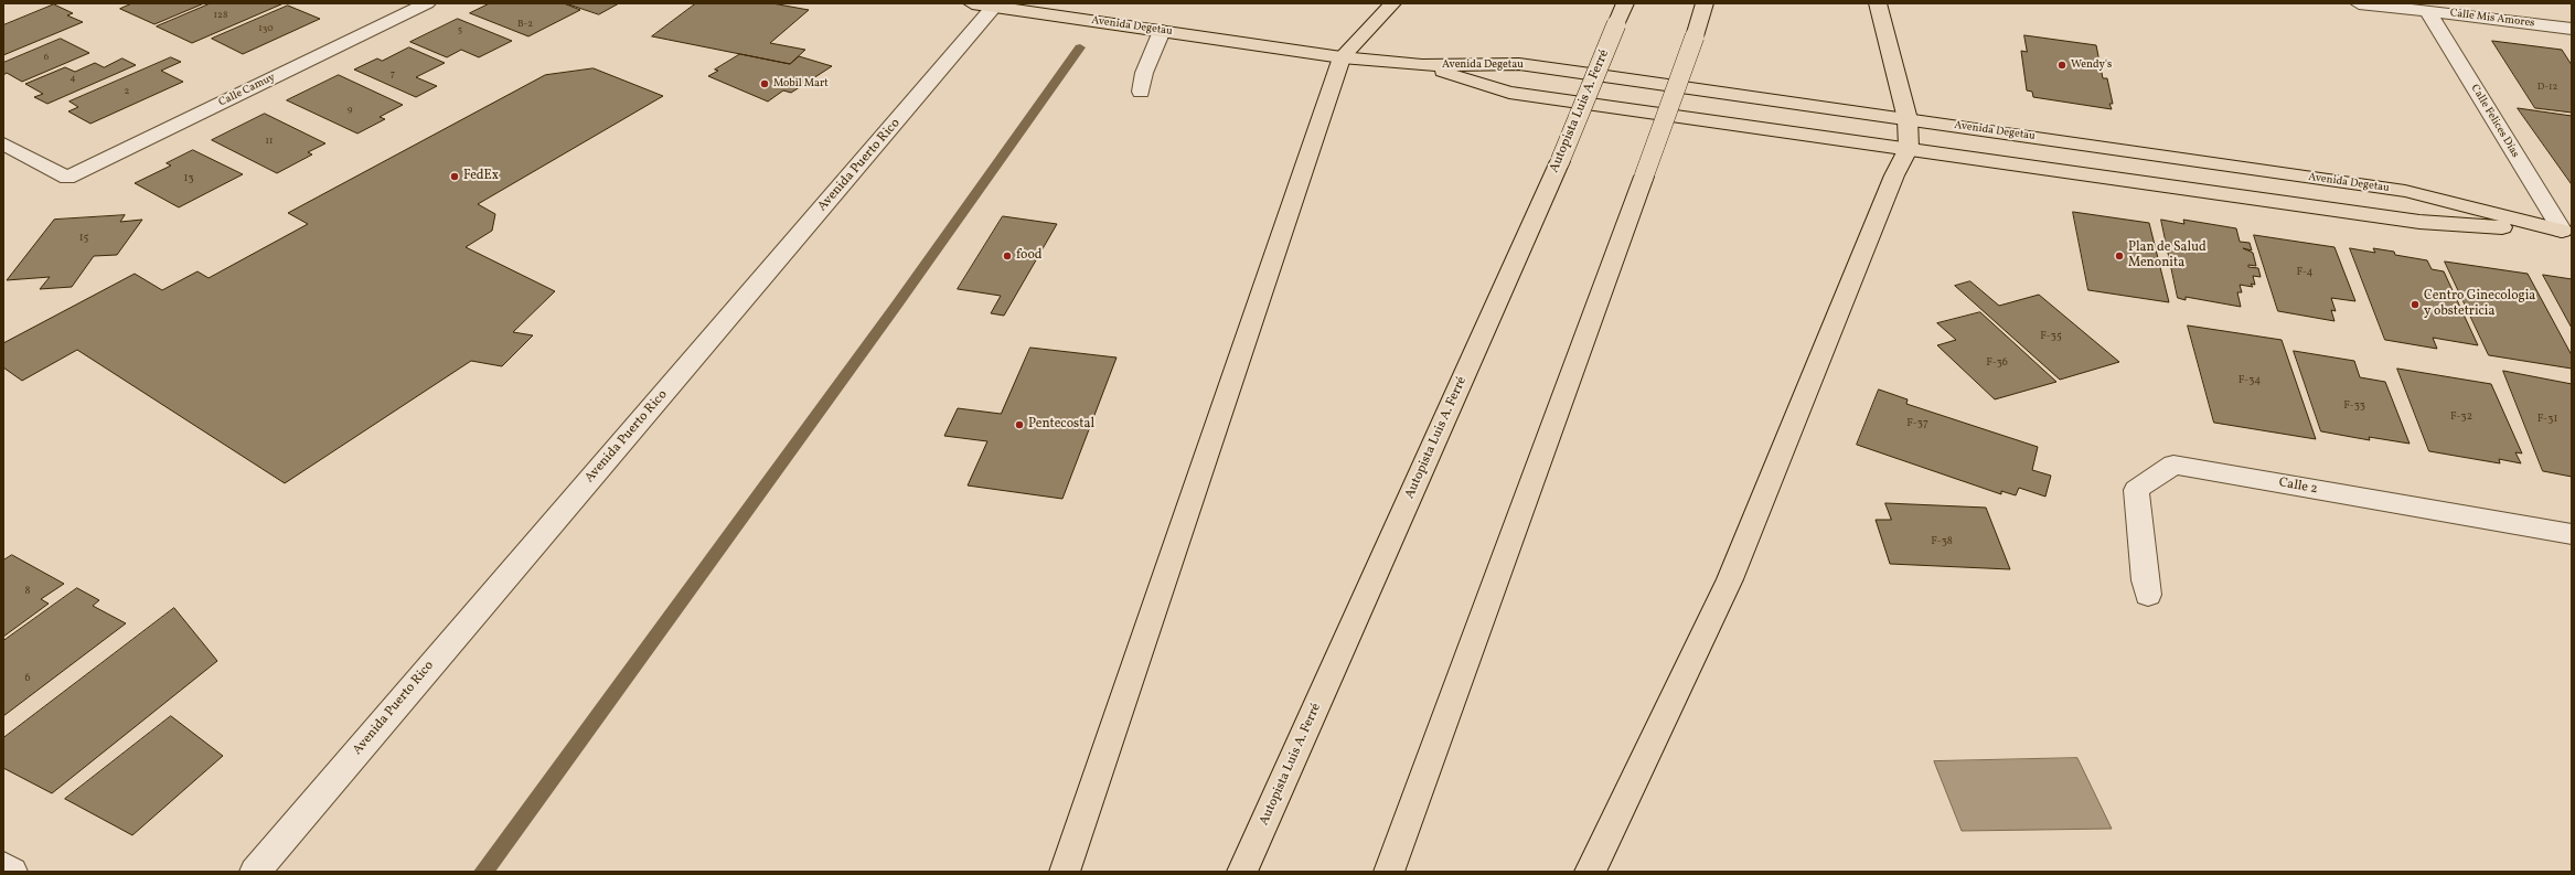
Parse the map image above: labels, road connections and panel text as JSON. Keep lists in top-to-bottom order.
{
  "streets": {
    "main road": ["Avenida Degetau", "Autopista Luis A. Ferré"],
    "street": [
      "Calle Mis Amores",
      "Calle Camuy",
      "Calle Felices Días",
      "Avenida Puerto Rico",
      "Calle 2"
    ]
  },
  "crossings": [
    ["Calle Mis Amores", "Calle Felices Días"],
    ["Avenida Degetau", "Calle Felices Días"],
    ["Avenida Degetau", "Avenida Puerto Rico"]
  ],
  "places": [
    "Wendy's",
    "Mobil Mart",
    "FedEx",
    "food",
    "Plan de Salud Menonita",
    "Centro Ginecologia y obstetricia",
    "Pentecostal"
  ],
  "house_numbers": [
    "128",
    "B-2",
    "130",
    "5",
    "6",
    "7",
    "4",
    "D-12",
    "2",
    "9",
    "11",
    "13",
    "15",
    "F-4",
    "F-35",
    "F-36",
    "F-34",
    "F-33",
    "F-32",
    "F-31",
    "F-37",
    "F-38",
    "8",
    "6"
  ]
}
